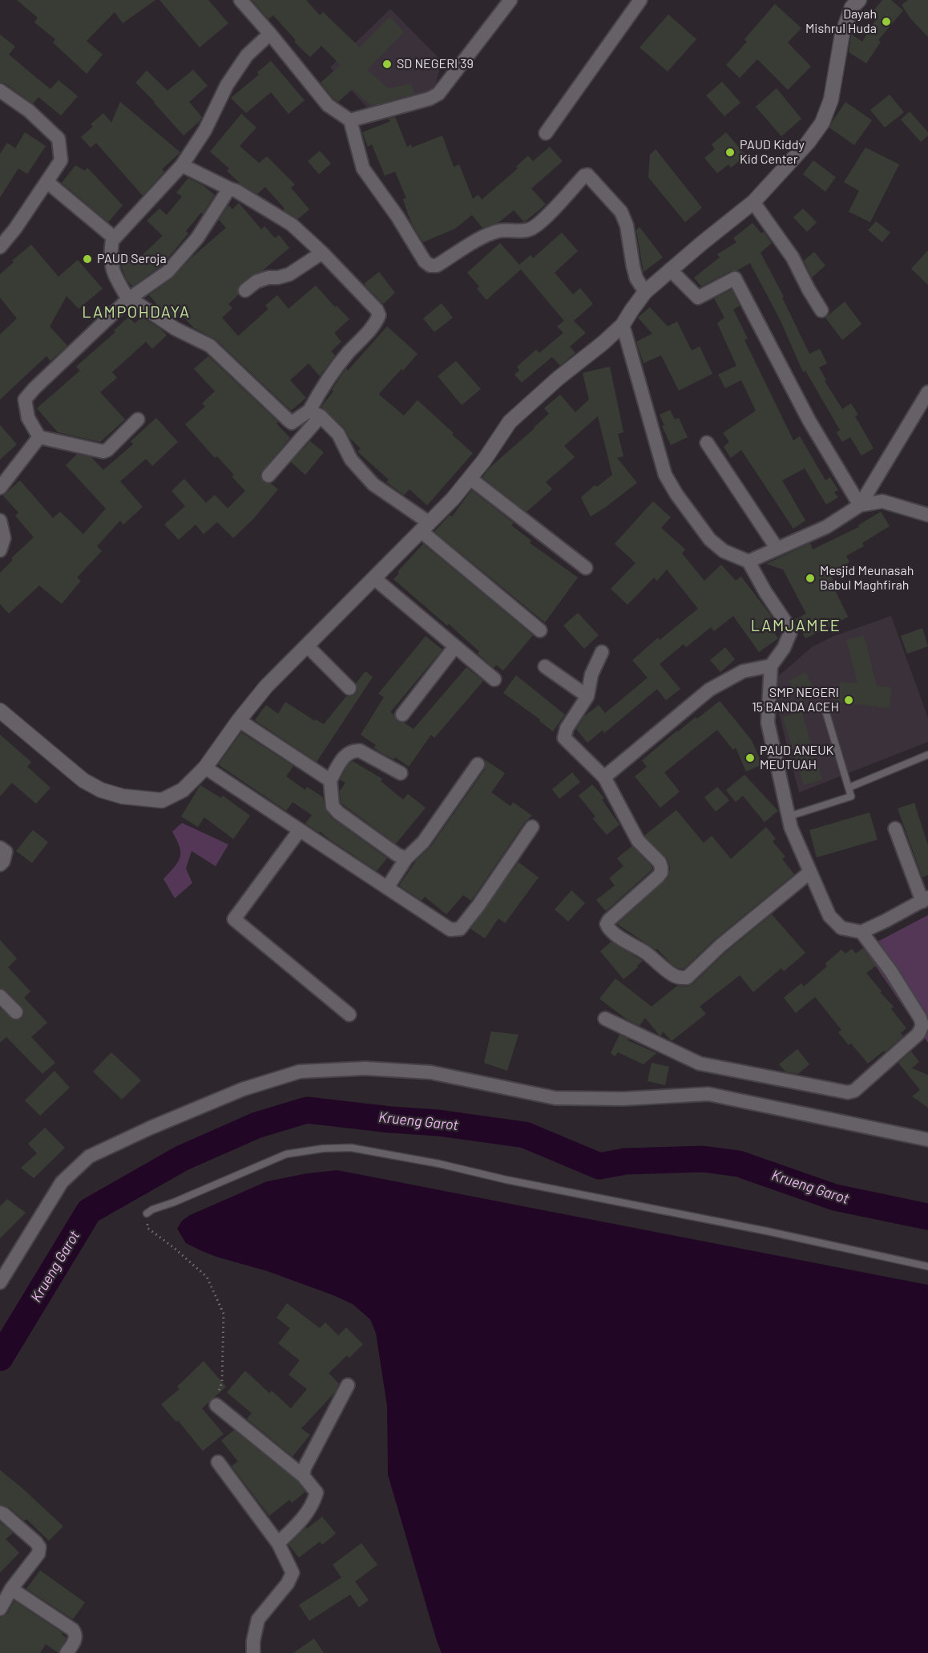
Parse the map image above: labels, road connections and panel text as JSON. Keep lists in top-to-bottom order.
{
  "districts": ["LAMPOHDAYA", "LAMJAMEE"],
  "water": ["Krueng Garot"],
  "places": [
    "Dayah Mishrul Huda",
    "SD NEGERI 39",
    "PAUD Kiddy Kid Center",
    "PAUD Seroja",
    "Mesjid Meunasah Babul Maghfirah",
    "SMP NEGERI 15 BANDA ACEH",
    "PAUD ANEUK MEUTUAH"
  ]
}
